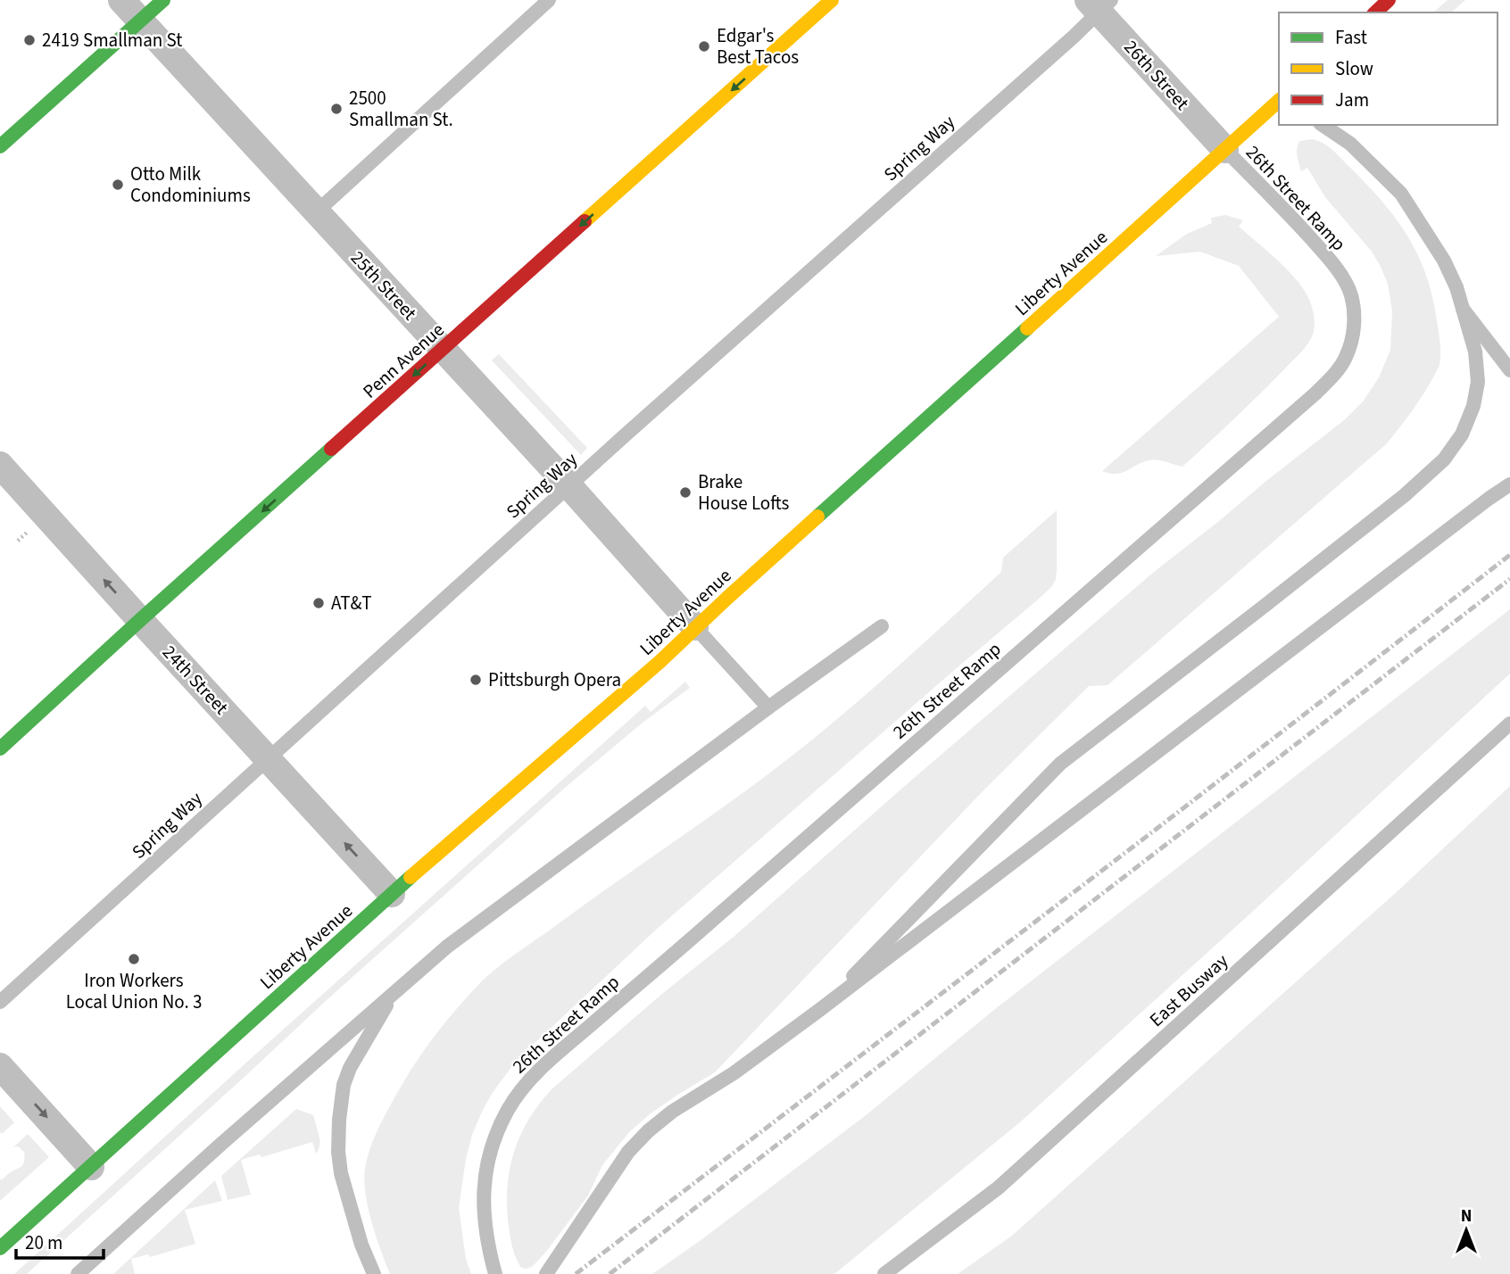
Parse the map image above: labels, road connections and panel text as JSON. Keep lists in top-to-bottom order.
{
  "streets": {
    "main road": ["Liberty Avenue", "Penn Avenue"],
    "street": ["26th Street", "25th Street", "24th Street"],
    "lane": ["Spring Way", "26th Street Ramp", "East Busway"]
  },
  "crossings": [
    ["26th Street", "Spring Way"],
    ["26th Street", "26th Street Ramp"],
    ["26th Street", "Liberty Avenue"],
    ["Spring Way", "25th Street"],
    ["Spring Way", "24th Street"],
    ["26th Street Ramp", "Liberty Avenue"],
    ["Liberty Avenue", "25th Street"],
    ["Liberty Avenue", "24th Street"],
    ["25th Street", "Penn Avenue"],
    ["Penn Avenue", "24th Street"]
  ],
  "one_way": ["Penn Avenue", "24th Street"],
  "places": [
    "2419 Smallman St",
    "Edgar's Best Tacos",
    "2500 Smallman St.",
    "Otto Milk Condominiums",
    "Brake House Lofts",
    "AT&T",
    "Pittsburgh Opera",
    "Iron Workers Local Union No. 3"
  ],
  "legend": ["Fast", "Slow", "Jam"],
  "scale_bar": "20 m",
  "north": "top"
}
